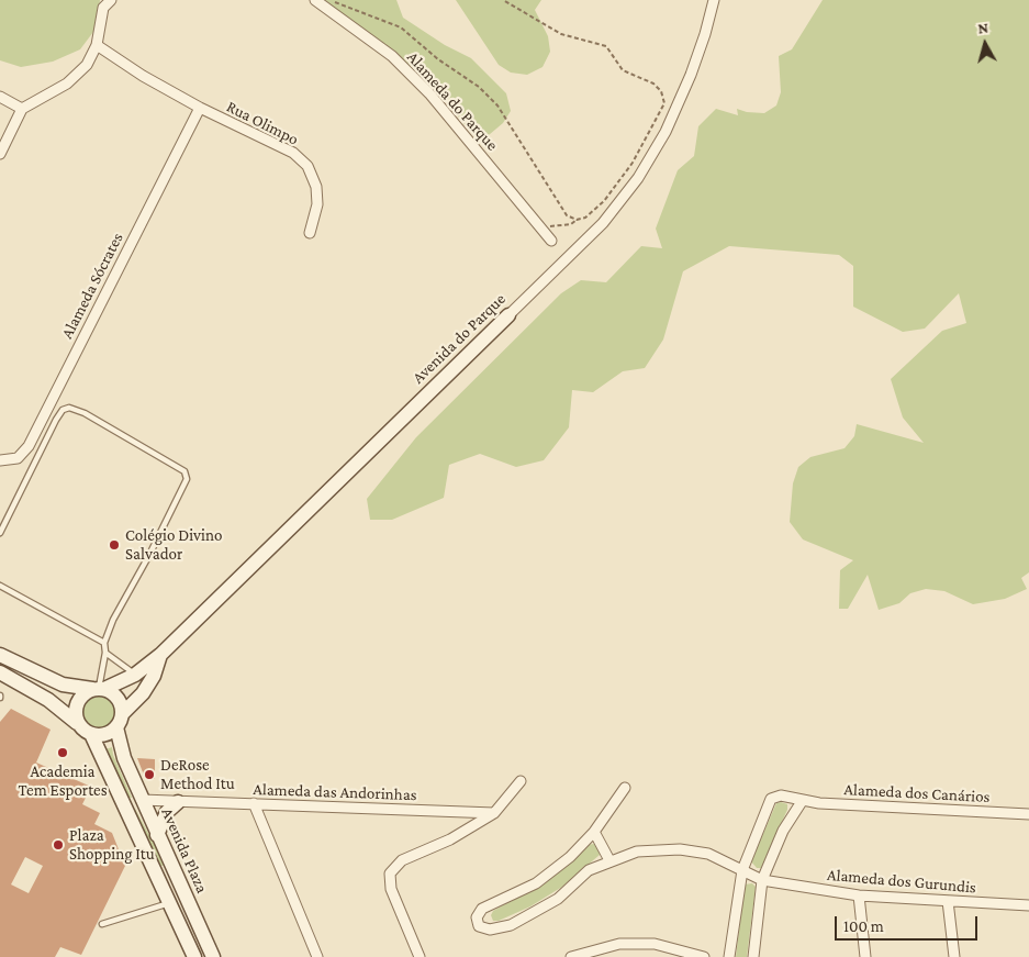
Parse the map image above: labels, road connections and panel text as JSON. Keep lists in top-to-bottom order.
{
  "streets": {
    "street": [
      "Alameda do Parque",
      "Rua Olimpo",
      "Alameda Sócrates",
      "Avenida do Parque",
      "Alameda das Andorinhas",
      "Alameda dos Canários",
      "Avenida Plaza",
      "Alameda dos Gurundis"
    ]
  },
  "crossings": [
    ["Rua Olimpo", "Alameda Sócrates"],
    ["Avenida do Parque", "Avenida Plaza"],
    ["Alameda das Andorinhas", "Avenida Plaza"],
    ["Alameda dos Canários", "Alameda dos Gurundis"]
  ],
  "places": [
    "Colégio Divino Salvador",
    "Academia Tem Esportes",
    "DeRose Method Itu",
    "Plaza Shopping Itu"
  ],
  "scale_bar": "100 m",
  "north": "top"
}
